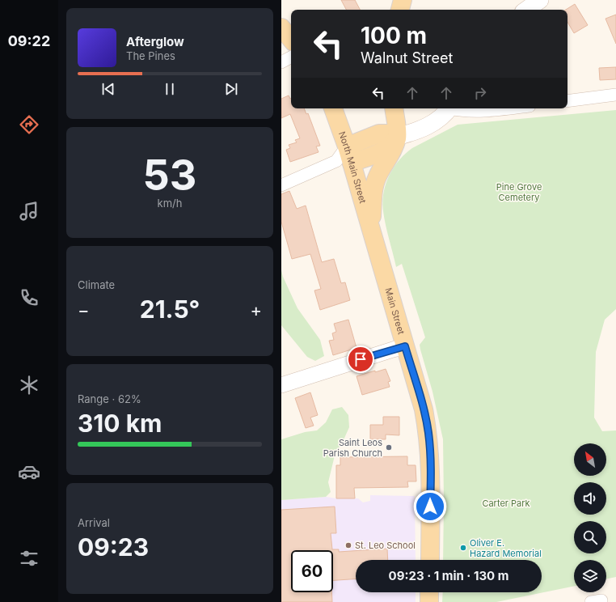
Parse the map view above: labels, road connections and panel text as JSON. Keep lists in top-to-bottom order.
{
  "streets": {
    "main road": ["North Main Street", "Main Street"]
  },
  "crossings": [
    ["North Main Street", "Main Street"]
  ],
  "parks": ["Pine Grove Cemetery", "Carter Park"],
  "places": ["Saint Leos Parish Church", "St. Leo School", "Oliver E. Hazard Memorial"],
  "north": "top left",
  "page": {
    "tabs": "09:22",
    "turn": ["100 m", "Walnut Street"],
    "song": ["Afterglow", "The Pines"],
    "tile": [
      ["53", "km/h"],
      "Climate",
      ["Range · 62%", "310 km"],
      ["Arrival", "09:23"]
    ],
    "heat": ["−", "21.5°", "+"],
    "limit": "60",
    "trip": "09:23 · 1 min · 130 m"
  }
}
